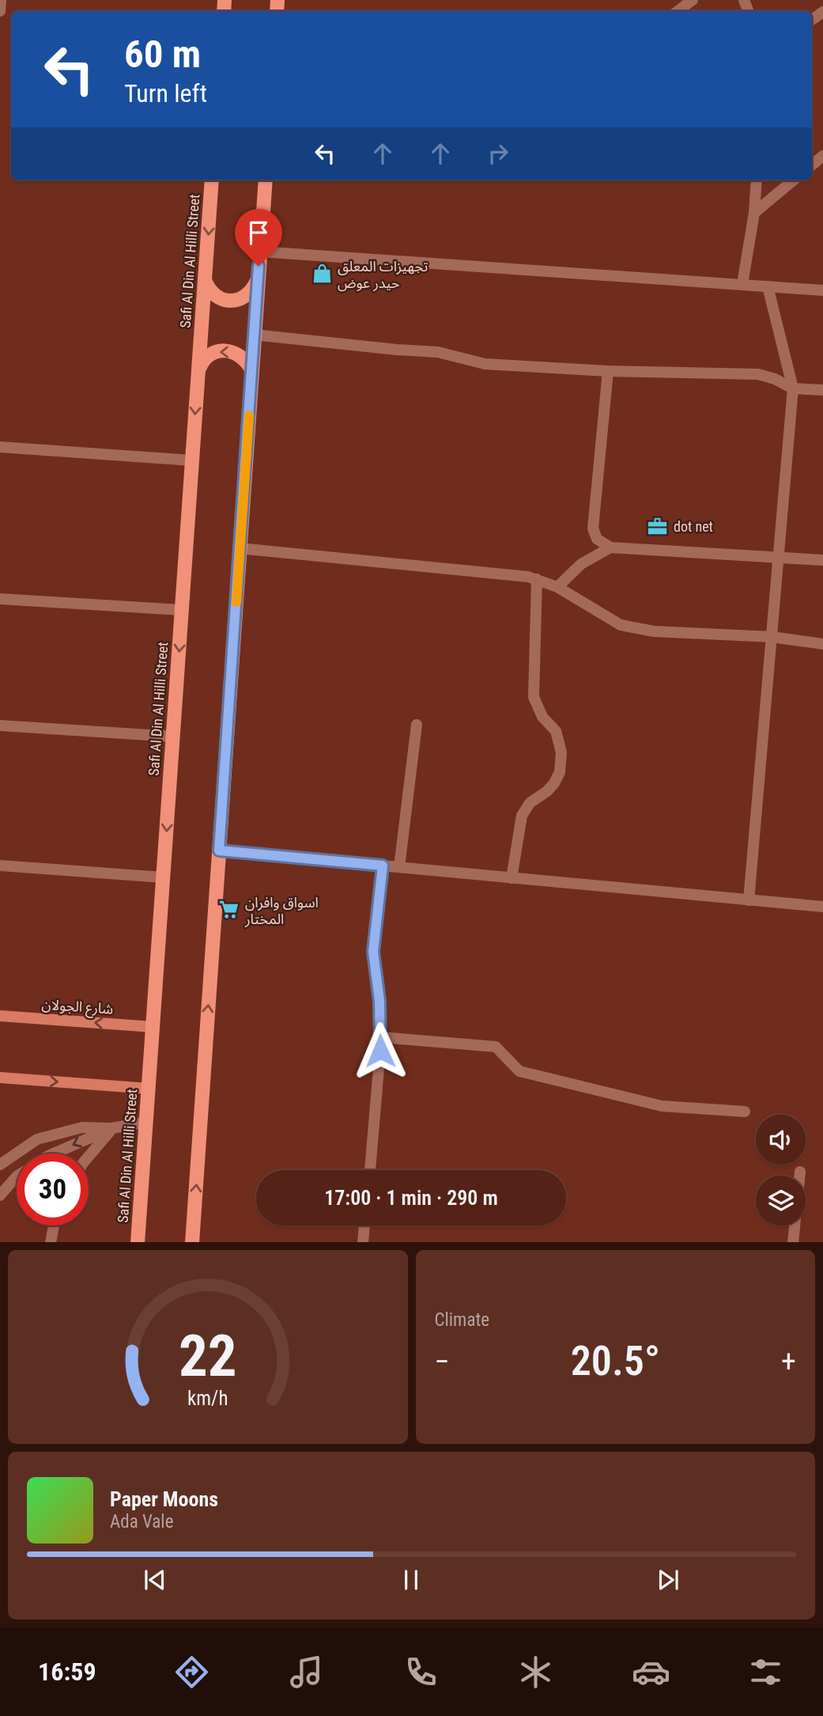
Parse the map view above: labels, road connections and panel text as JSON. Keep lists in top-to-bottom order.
{
  "streets": {
    "main road": ["Safi Al Din Al Hilli Street"],
    "street": ["شارع الجولان"]
  },
  "crossings": [
    ["Safi Al Din Al Hilli Street", "شارع الجولان"]
  ],
  "places": {
    "shop": ["تجهيزات المعلق حيدر عوض"],
    "office": ["dot net"],
    "supermarket": ["اسواق وافران المختار"]
  },
  "page": {
    "turn": ["60 m", "Turn left"],
    "limit": "30",
    "trip": "17:00 · 1 min · 290 m",
    "tile": "Climate",
    "heat": ["−", "20.5°", "+"],
    "song": ["Paper Moons", "Ada Vale"],
    "tabs": "16:59",
    "gauge": ["22", "km/h"]
  }
}
